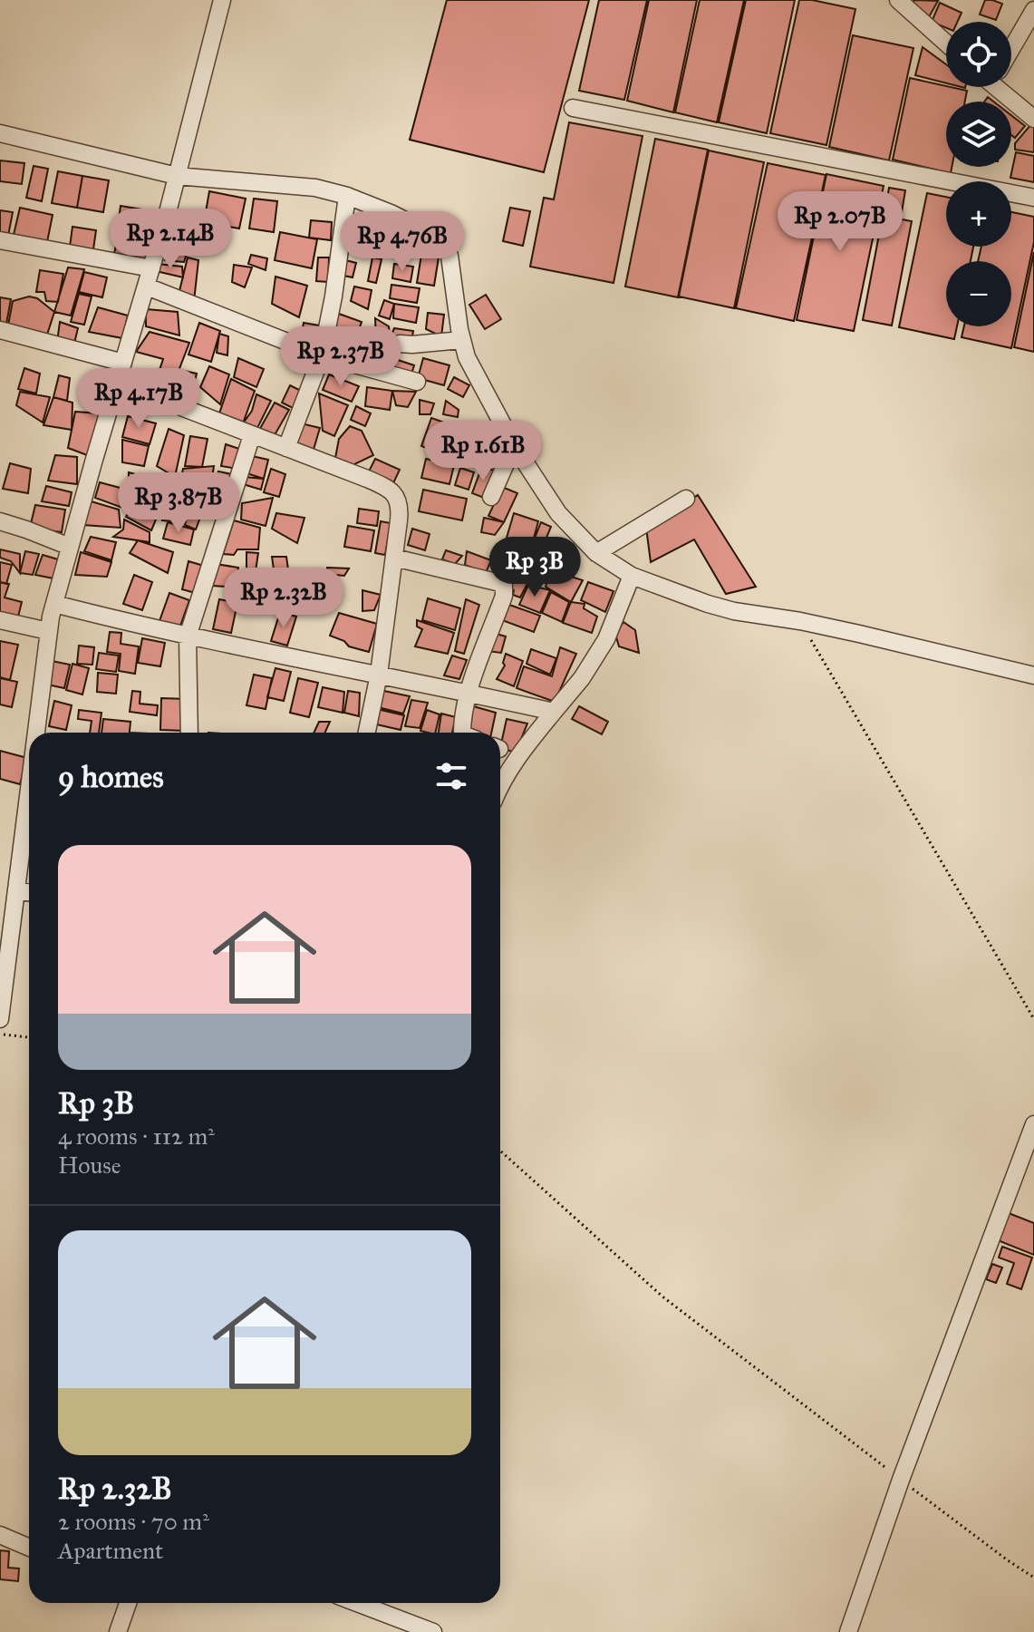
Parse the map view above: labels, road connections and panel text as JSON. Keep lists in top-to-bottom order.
{
  "page": {
    "map_buttons": ["+", "−"],
    "price": [
      "Rp 2.07B",
      "Rp 2.14B",
      "Rp 4.76B",
      "Rp 2.37B",
      "Rp 4.17B",
      "Rp 1.61B",
      "Rp 3.87B",
      "Rp 3B",
      "Rp 2.32B"
    ],
    "heading": "9 homes",
    "list": [
      {
        "name": "Rp 3B",
        "note": "4 rooms · 112 m² · House"
      },
      {
        "name": "Rp 2.32B",
        "note": "2 rooms · 70 m² · Apartment"
      }
    ]
  }
}
